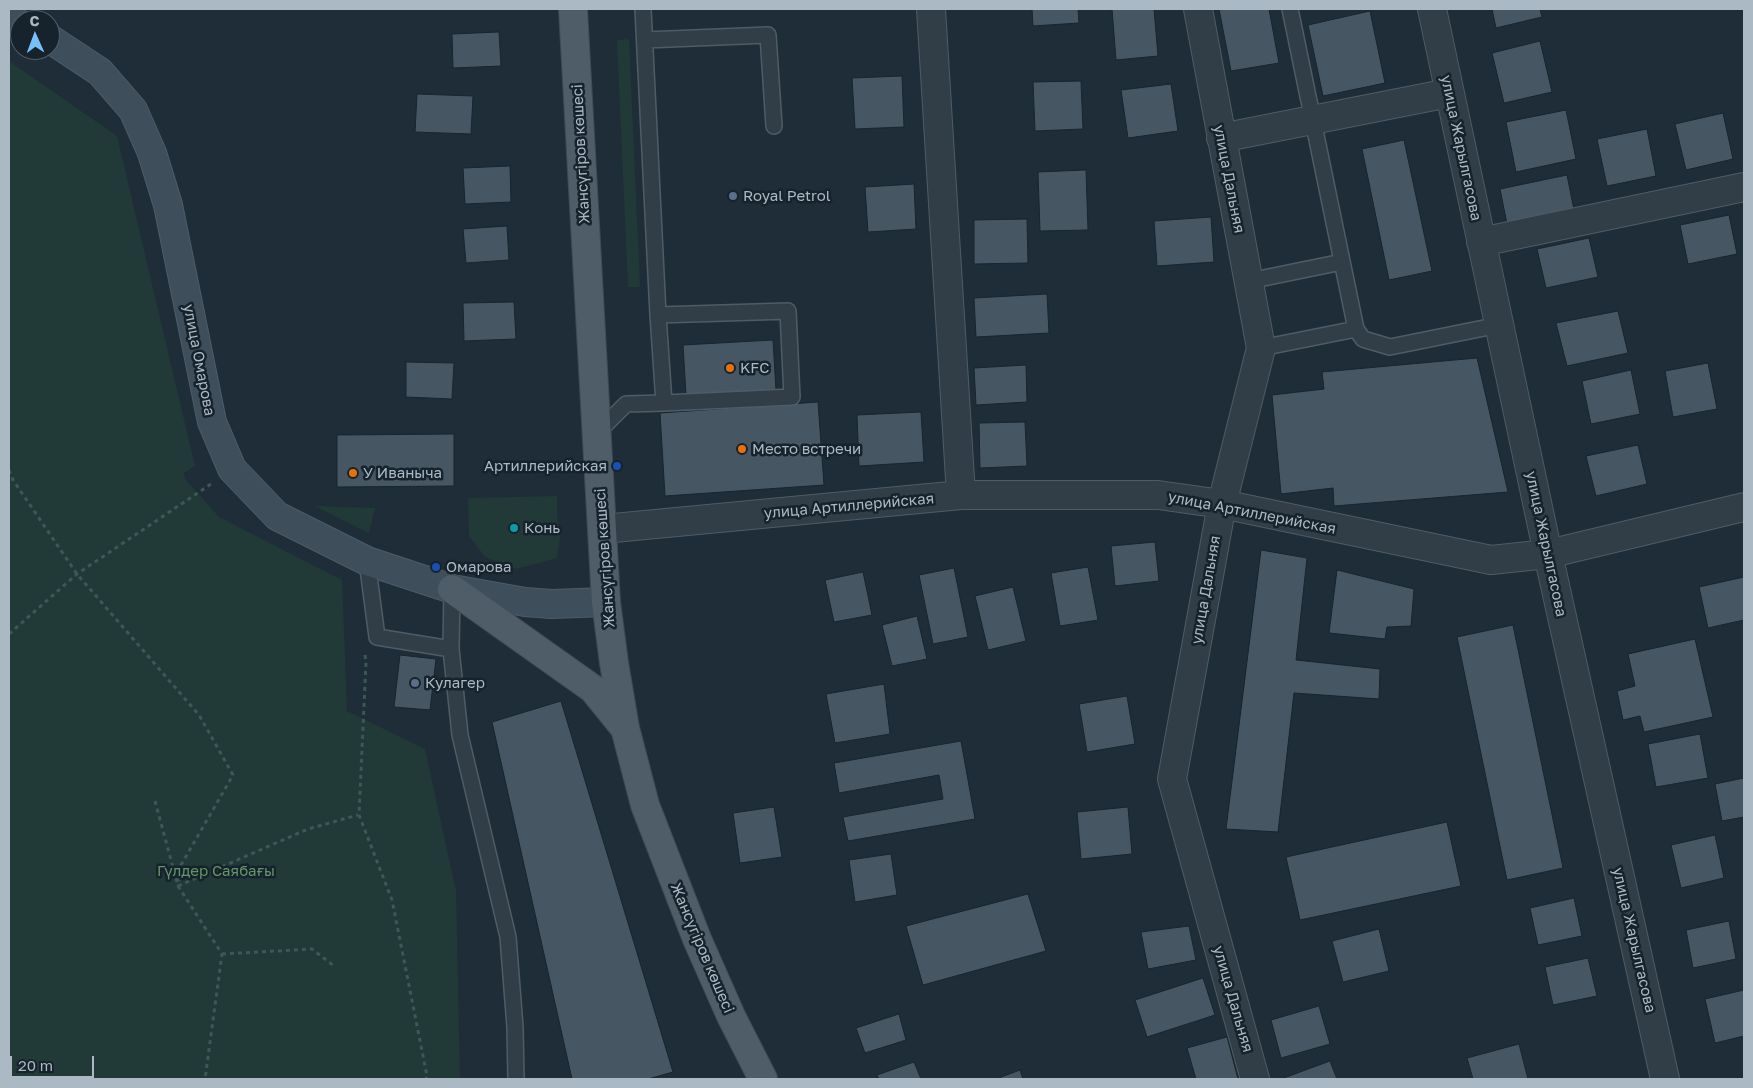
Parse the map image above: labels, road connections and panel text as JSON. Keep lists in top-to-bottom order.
{
  "streets": {
    "main road": ["Жансүгіров көшесі", "улица Омарова"],
    "street": ["улица Жарылгасова", "улица Дальняя", "улица Артиллерийская"]
  },
  "crossings": [
    ["улица Жарылгасова", "улица Артиллерийская"],
    ["Жансүгіров көшесі", "улица Омарова"],
    ["Жансүгіров көшесі", "улица Артиллерийская"],
    ["улица Дальняя", "улица Артиллерийская"]
  ],
  "parks": ["Гүлдер Саябағы"],
  "places": [
    "Royal Petrol",
    "KFC",
    "Место встречи",
    "Артиллерийская",
    "У Иваныча",
    "Конь",
    "Омарова",
    "Кулагер"
  ],
  "scale_bar": "20 m",
  "north": "top"
}
